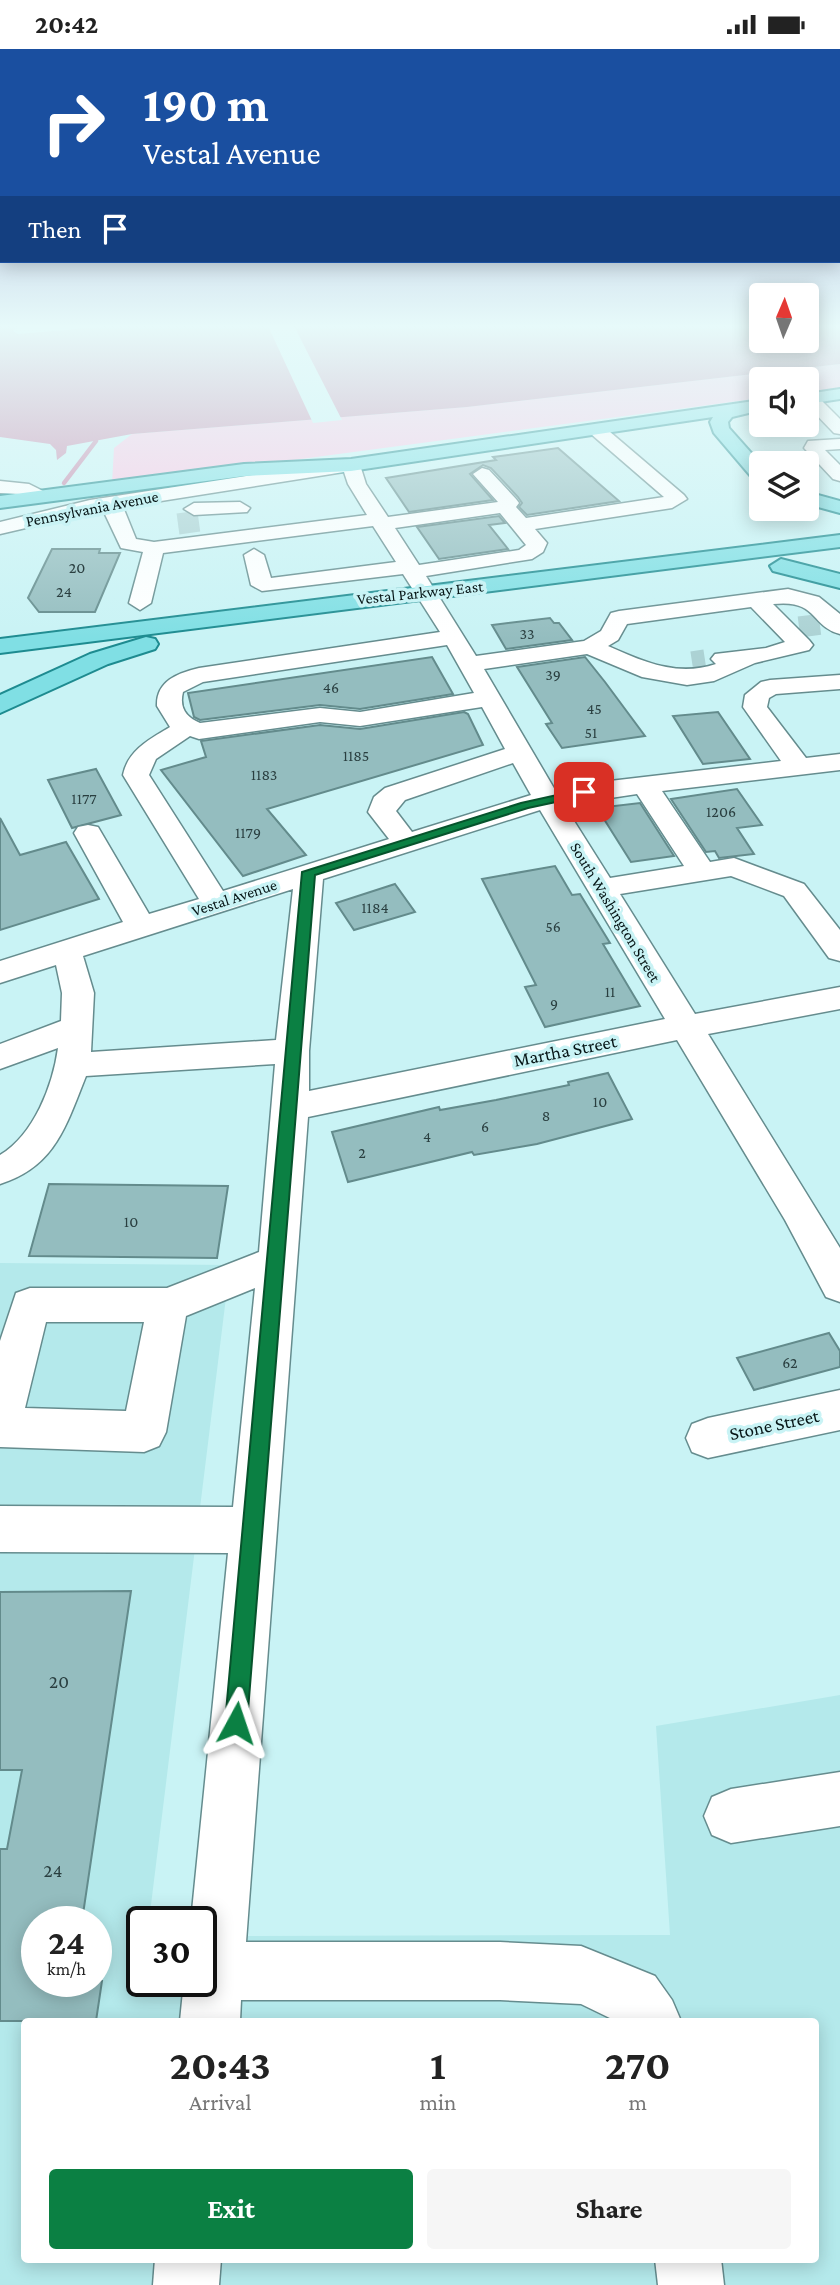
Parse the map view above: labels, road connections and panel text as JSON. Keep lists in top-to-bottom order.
{
  "streets": {
    "main road": ["Vestal Parkway East"],
    "street": [
      "Pennsylvania Avenue",
      "Vestal Avenue",
      "South Washington Street",
      "Martha Street",
      "Stone Street"
    ]
  },
  "crossings": [
    ["Vestal Parkway East", "South Washington Street"],
    ["Vestal Avenue", "South Washington Street"],
    ["South Washington Street", "Martha Street"]
  ],
  "house_numbers": [
    "20",
    "24",
    "33",
    "39",
    "46",
    "45",
    "51",
    "1185",
    "1183",
    "1177",
    "1206",
    "1179",
    "1184",
    "56",
    "11",
    "9",
    "10",
    "8",
    "6",
    "4",
    "2",
    "10",
    "62",
    "20",
    "24"
  ],
  "north": "top",
  "page": {
    "status": "20:42",
    "turn": ["190 m", "Vestal Avenue"],
    "then": "Then",
    "speed": "24 km/h",
    "limit": "30",
    "eta": [
      "20:43",
      "Arrival",
      "1",
      "min",
      "270",
      "m"
    ],
    "buttons": ["Exit", "Share"]
  }
}
